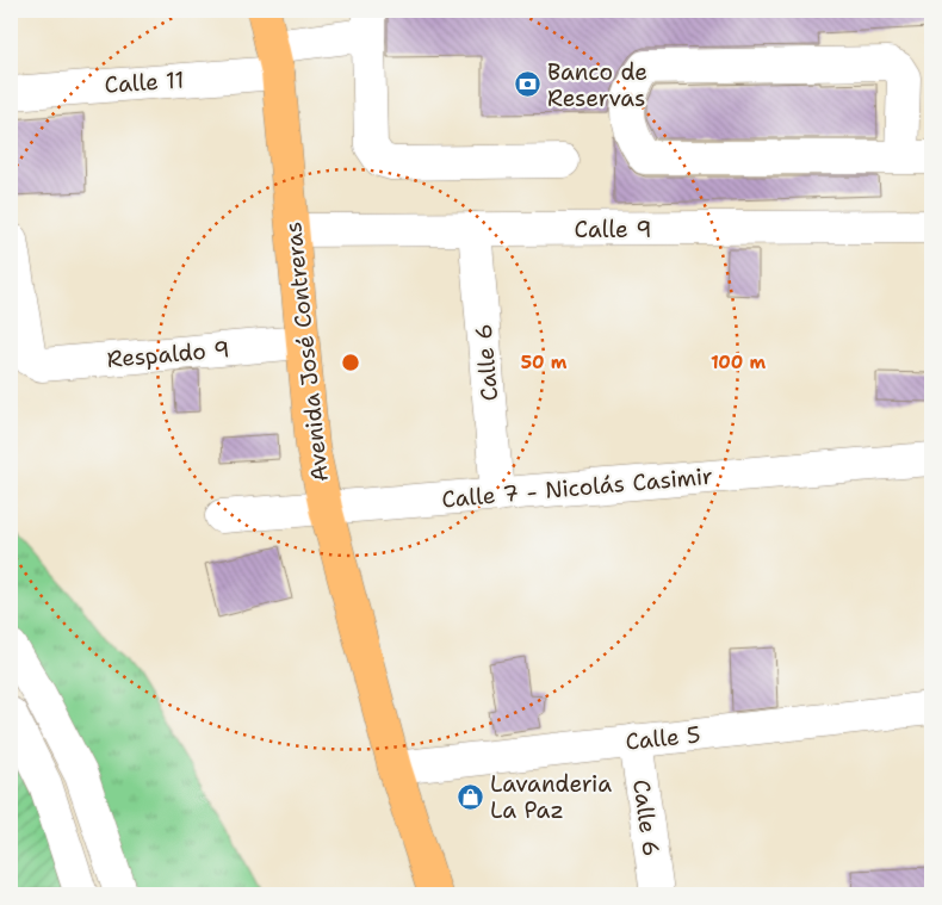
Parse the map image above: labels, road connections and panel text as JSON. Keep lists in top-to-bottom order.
{
  "streets": {
    "main road": ["Avenida José Contreras"],
    "street": [
      "Calle 11",
      "Calle 9",
      "Respaldo 9",
      "Calle 6",
      "Calle 7 - Nicolás Casimir",
      "Calle 5"
    ]
  },
  "crossings": [
    ["Calle 11", "Avenida José Contreras"],
    ["Calle 9", "Avenida José Contreras"],
    ["Calle 9", "Calle 6"],
    ["Avenida José Contreras", "Respaldo 9"],
    ["Avenida José Contreras", "Calle 7 - Nicolás Casimir"],
    ["Avenida José Contreras", "Calle 5"],
    ["Calle 6", "Calle 7 - Nicolás Casimir"],
    ["Calle 6", "Calle 5"]
  ],
  "places": {
    "bank": ["Banco de Reservas"],
    "shop": ["Lavanderia La Paz"]
  },
  "rings": ["50 m", "100 m"]
}
